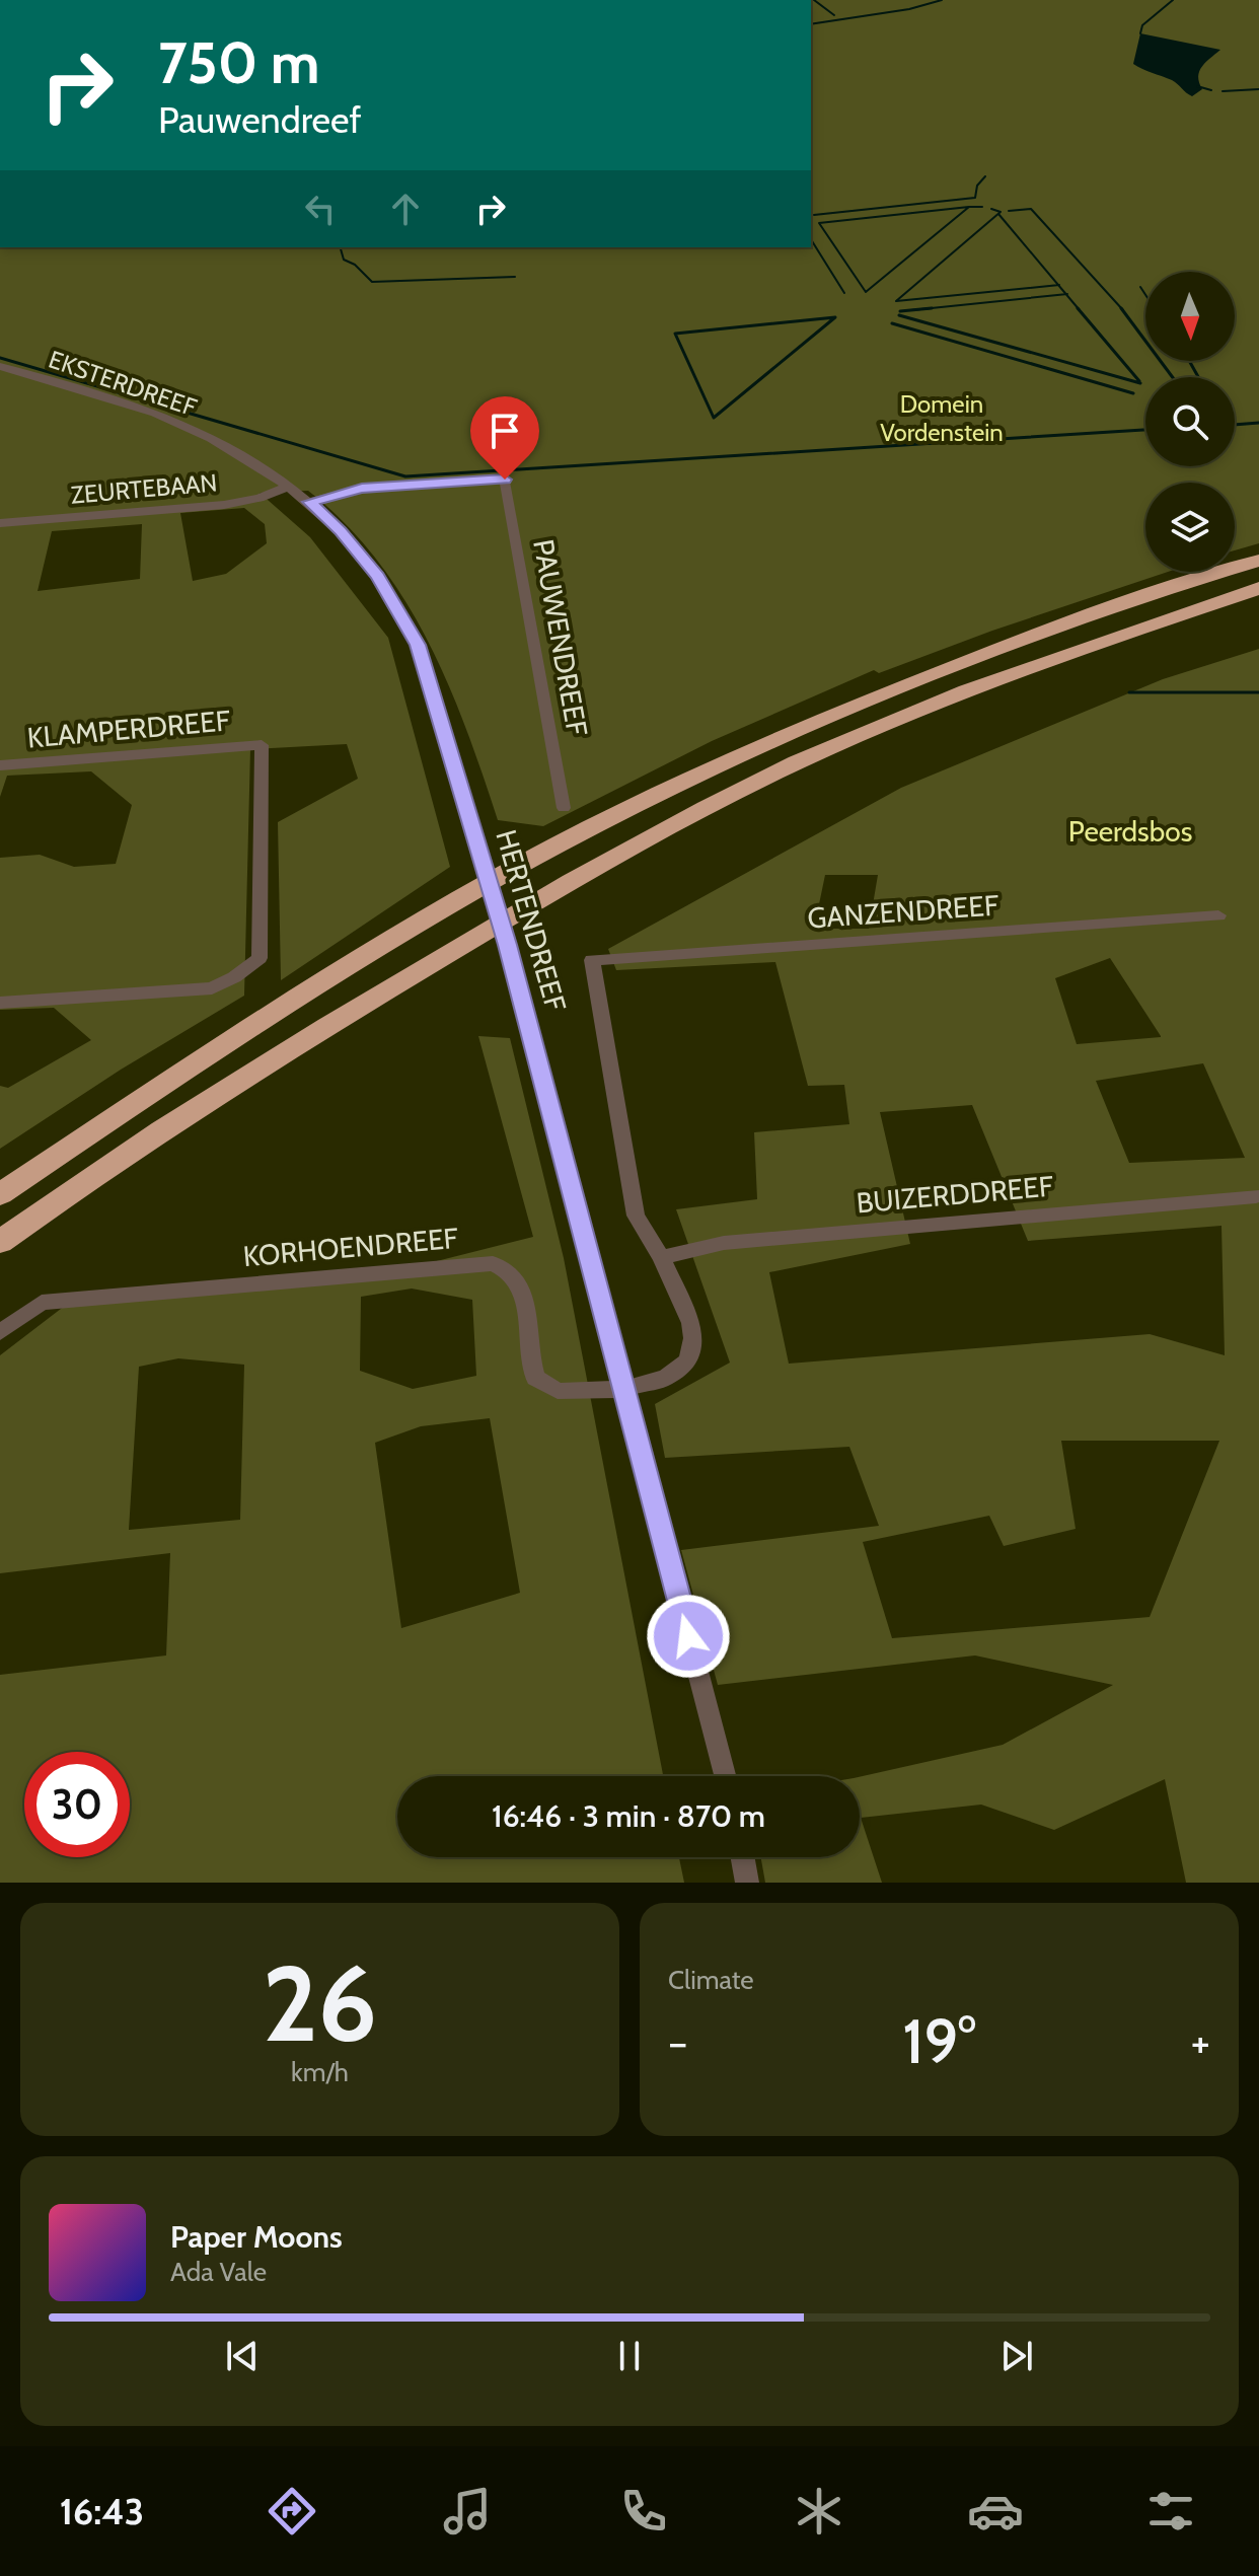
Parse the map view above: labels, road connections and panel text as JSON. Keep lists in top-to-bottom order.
{
  "streets": {
    "street": [
      "EKSTERDREEF",
      "ZEURTEBAAN",
      "PAUWENDREEF",
      "KLAMPERDREEF",
      "GANZENDREEF",
      "HERTENDREEF",
      "BUIZERDDREEF",
      "KORHOENDREEF"
    ]
  },
  "crossings": [
    ["EKSTERDREEF", "ZEURTEBAAN"],
    ["EKSTERDREEF", "PAUWENDREEF"],
    ["EKSTERDREEF", "HERTENDREEF"],
    ["PAUWENDREEF", "HERTENDREEF"],
    ["GANZENDREEF", "HERTENDREEF"],
    ["HERTENDREEF", "BUIZERDDREEF"],
    ["HERTENDREEF", "KORHOENDREEF"]
  ],
  "parks": ["Domein Vordenstein", "Peerdsbos"],
  "north": "bottom",
  "page": {
    "turn": ["750 m", "Pauwendreef"],
    "limit": "30",
    "trip": "16:46 · 3 min · 870 m",
    "tile": [
      ["26", "km/h"],
      "Climate"
    ],
    "heat": ["−", "19°", "+"],
    "song": ["Paper Moons", "Ada Vale"],
    "tabs": "16:43"
  }
}
